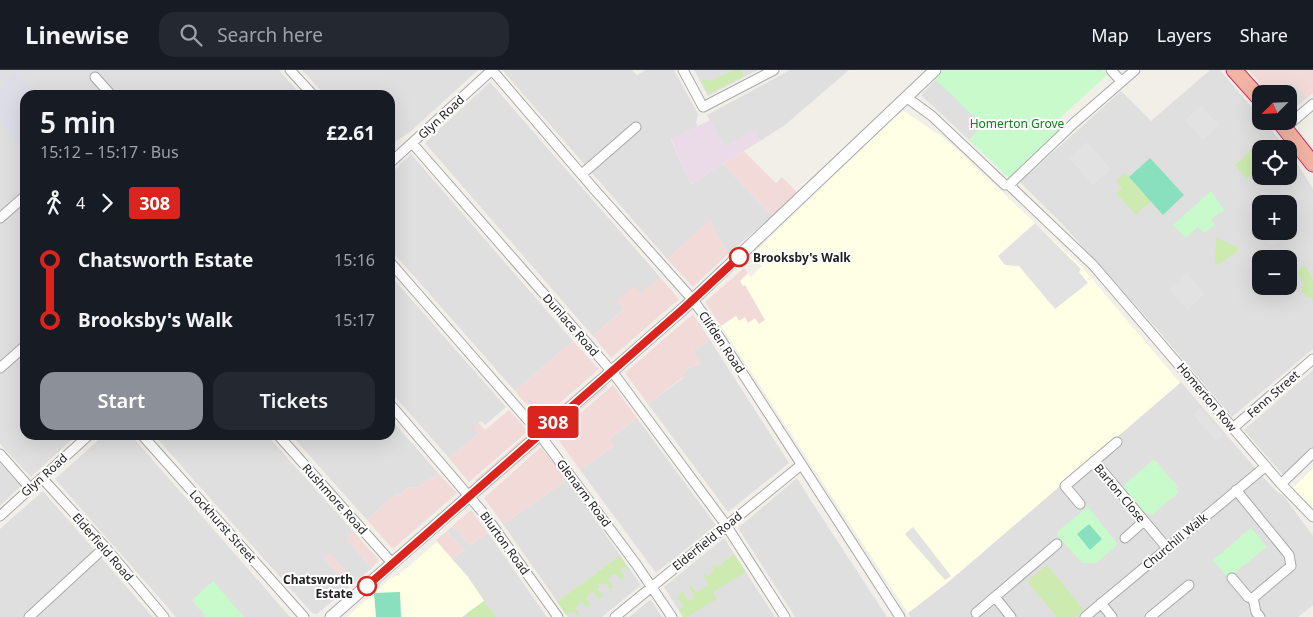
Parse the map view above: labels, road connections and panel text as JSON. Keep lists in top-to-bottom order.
{
  "streets": {
    "street": [
      "Glyn Road",
      "Dunlace Road",
      "Clifden Road",
      "Fenn Street",
      "Homerton Row",
      "Glenarm Road",
      "Barton Close",
      "Rushmore Road",
      "Lockhurst Street",
      "Elderfield Road",
      "Churchill Walk",
      "Blurton Road"
    ]
  },
  "crossings": [
    ["Glyn Road", "Dunlace Road"],
    ["Glyn Road", "Clifden Road"],
    ["Glyn Road", "Elderfield Road"],
    ["Dunlace Road", "Elderfield Road"],
    ["Clifden Road", "Elderfield Road"],
    ["Fenn Street", "Homerton Row"],
    ["Homerton Row", "Churchill Walk"],
    ["Glenarm Road", "Elderfield Road"],
    ["Barton Close", "Churchill Walk"]
  ],
  "parks": ["Homerton Grove"],
  "places": ["Brooksby's Walk", "Chatsworth Estate"],
  "lines": ["bus line 308"],
  "north": "bottom left",
  "page": {
    "header": "Linewise",
    "search": "Search here",
    "nav": ["Map", "Layers", "Share"],
    "on_map": "308",
    "map_buttons": ["+", "−"],
    "heading": ["5 min", "15:12 – 15:17 · Bus", "£2.61"],
    "legs": ["4", "308"],
    "list": [
      {
        "name": "Chatsworth Estate",
        "value": "15:16"
      },
      {
        "name": "Brooksby's Walk",
        "value": "15:17"
      }
    ],
    "buttons": ["Start", "Tickets"]
  }
}
